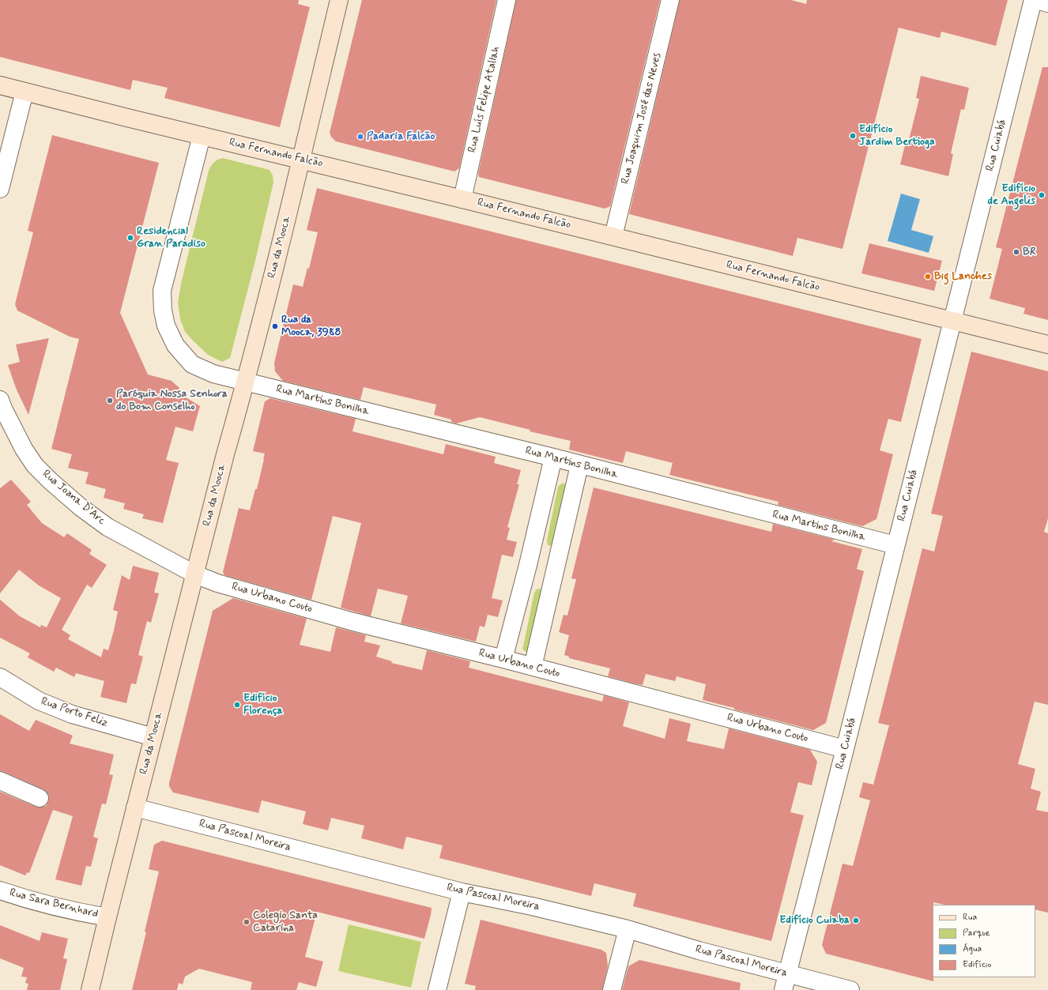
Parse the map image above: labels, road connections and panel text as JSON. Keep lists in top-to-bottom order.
{
  "streets": {
    "main road": ["Rua Fernando Falcão", "Rua da Mooca"],
    "street": [
      "Rua Luís Felipe Atallah",
      "Rua Joaquim José das Neves",
      "Rua Cuiabá",
      "Rua Martins Bonilha",
      "Rua Joana D'Arc",
      "Rua Urbano Couto",
      "Rua Porto Feliz",
      "Rua Pascoal Moreira",
      "Rua Sara Bernhard"
    ]
  },
  "crossings": [
    ["Rua Luís Felipe Atallah", "Rua Fernando Falcão"],
    ["Rua Joaquim José das Neves", "Rua Fernando Falcão"],
    ["Rua Cuiabá", "Rua Fernando Falcão"],
    ["Rua Cuiabá", "Rua Martins Bonilha"],
    ["Rua Cuiabá", "Rua Urbano Couto"],
    ["Rua Cuiabá", "Rua Pascoal Moreira"],
    ["Rua Fernando Falcão", "Rua da Mooca"],
    ["Rua Fernando Falcão", "Rua Martins Bonilha"],
    ["Rua da Mooca", "Rua Martins Bonilha"],
    ["Rua da Mooca", "Rua Joana D'Arc"],
    ["Rua da Mooca", "Rua Urbano Couto"],
    ["Rua da Mooca", "Rua Porto Feliz"],
    ["Rua da Mooca", "Rua Pascoal Moreira"],
    ["Rua da Mooca", "Rua Sara Bernhard"],
    ["Rua Joana D'Arc", "Rua Urbano Couto"]
  ],
  "places": [
    "Edifício Jardim Bertioga",
    "Padaria Falcão",
    "Edifício de Angelis",
    "Residencial Gran Paradiso",
    "BR",
    "Big Lanches",
    "Rua da Mooca, 3988",
    "Paróquia Nossa Senhora do Bom Conselho",
    "Edifício Florença",
    "Edifício Cuiaba",
    "Colegio Santa Catarina"
  ],
  "legend": [
    "Rua",
    "Parque",
    "Água",
    "Edifício"
  ]
}
